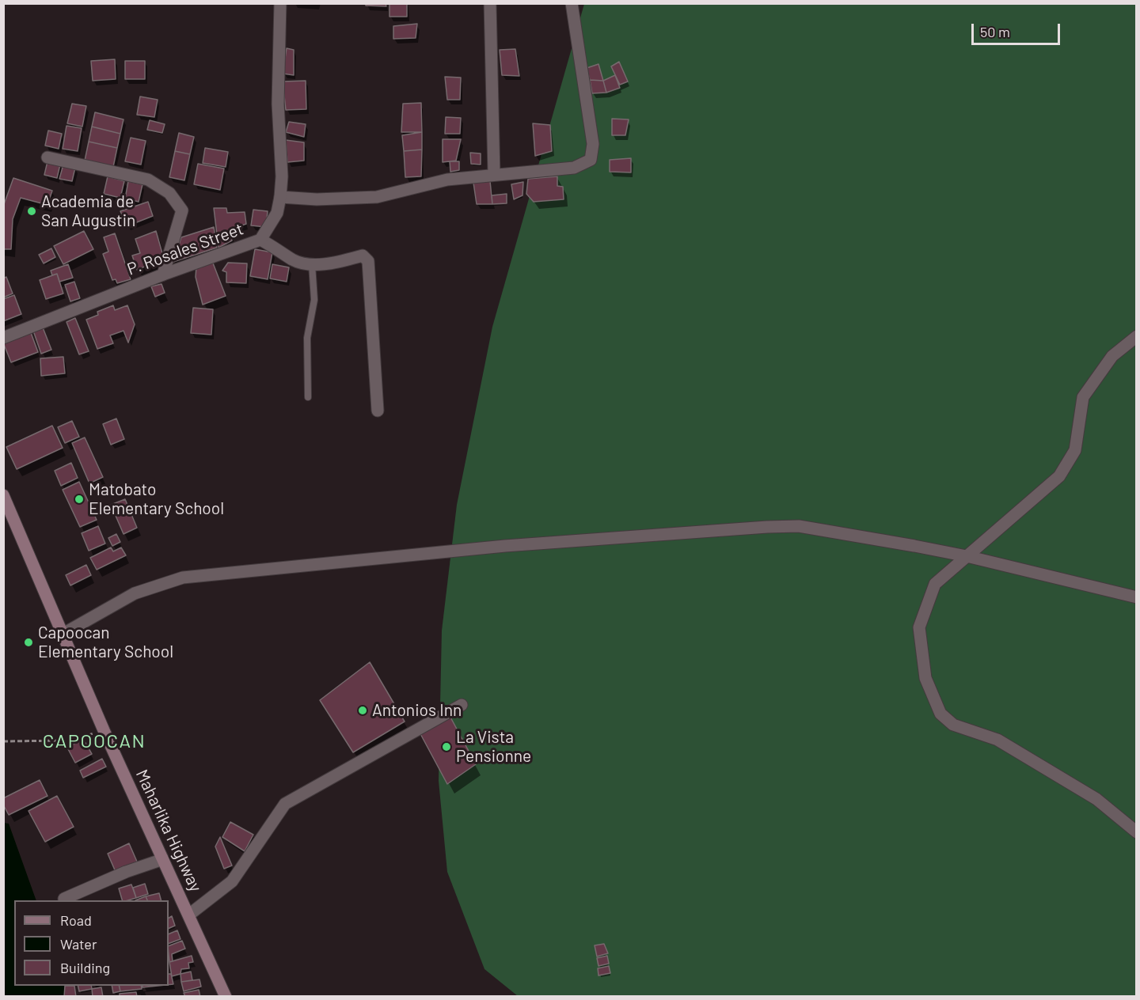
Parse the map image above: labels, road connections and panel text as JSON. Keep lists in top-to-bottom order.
{
  "streets": {
    "main road": ["Maharlika Highway"],
    "street": ["P. Rosales Street"]
  },
  "districts": ["CAPOOCAN"],
  "places": [
    "Academia de San Augustin",
    "Matobato Elementary School",
    "Capoocan Elementary School",
    "Antonios Inn",
    "La Vista Pensionne"
  ],
  "legend": ["Road", "Water", "Building"],
  "scale_bar": "50 m"
}
